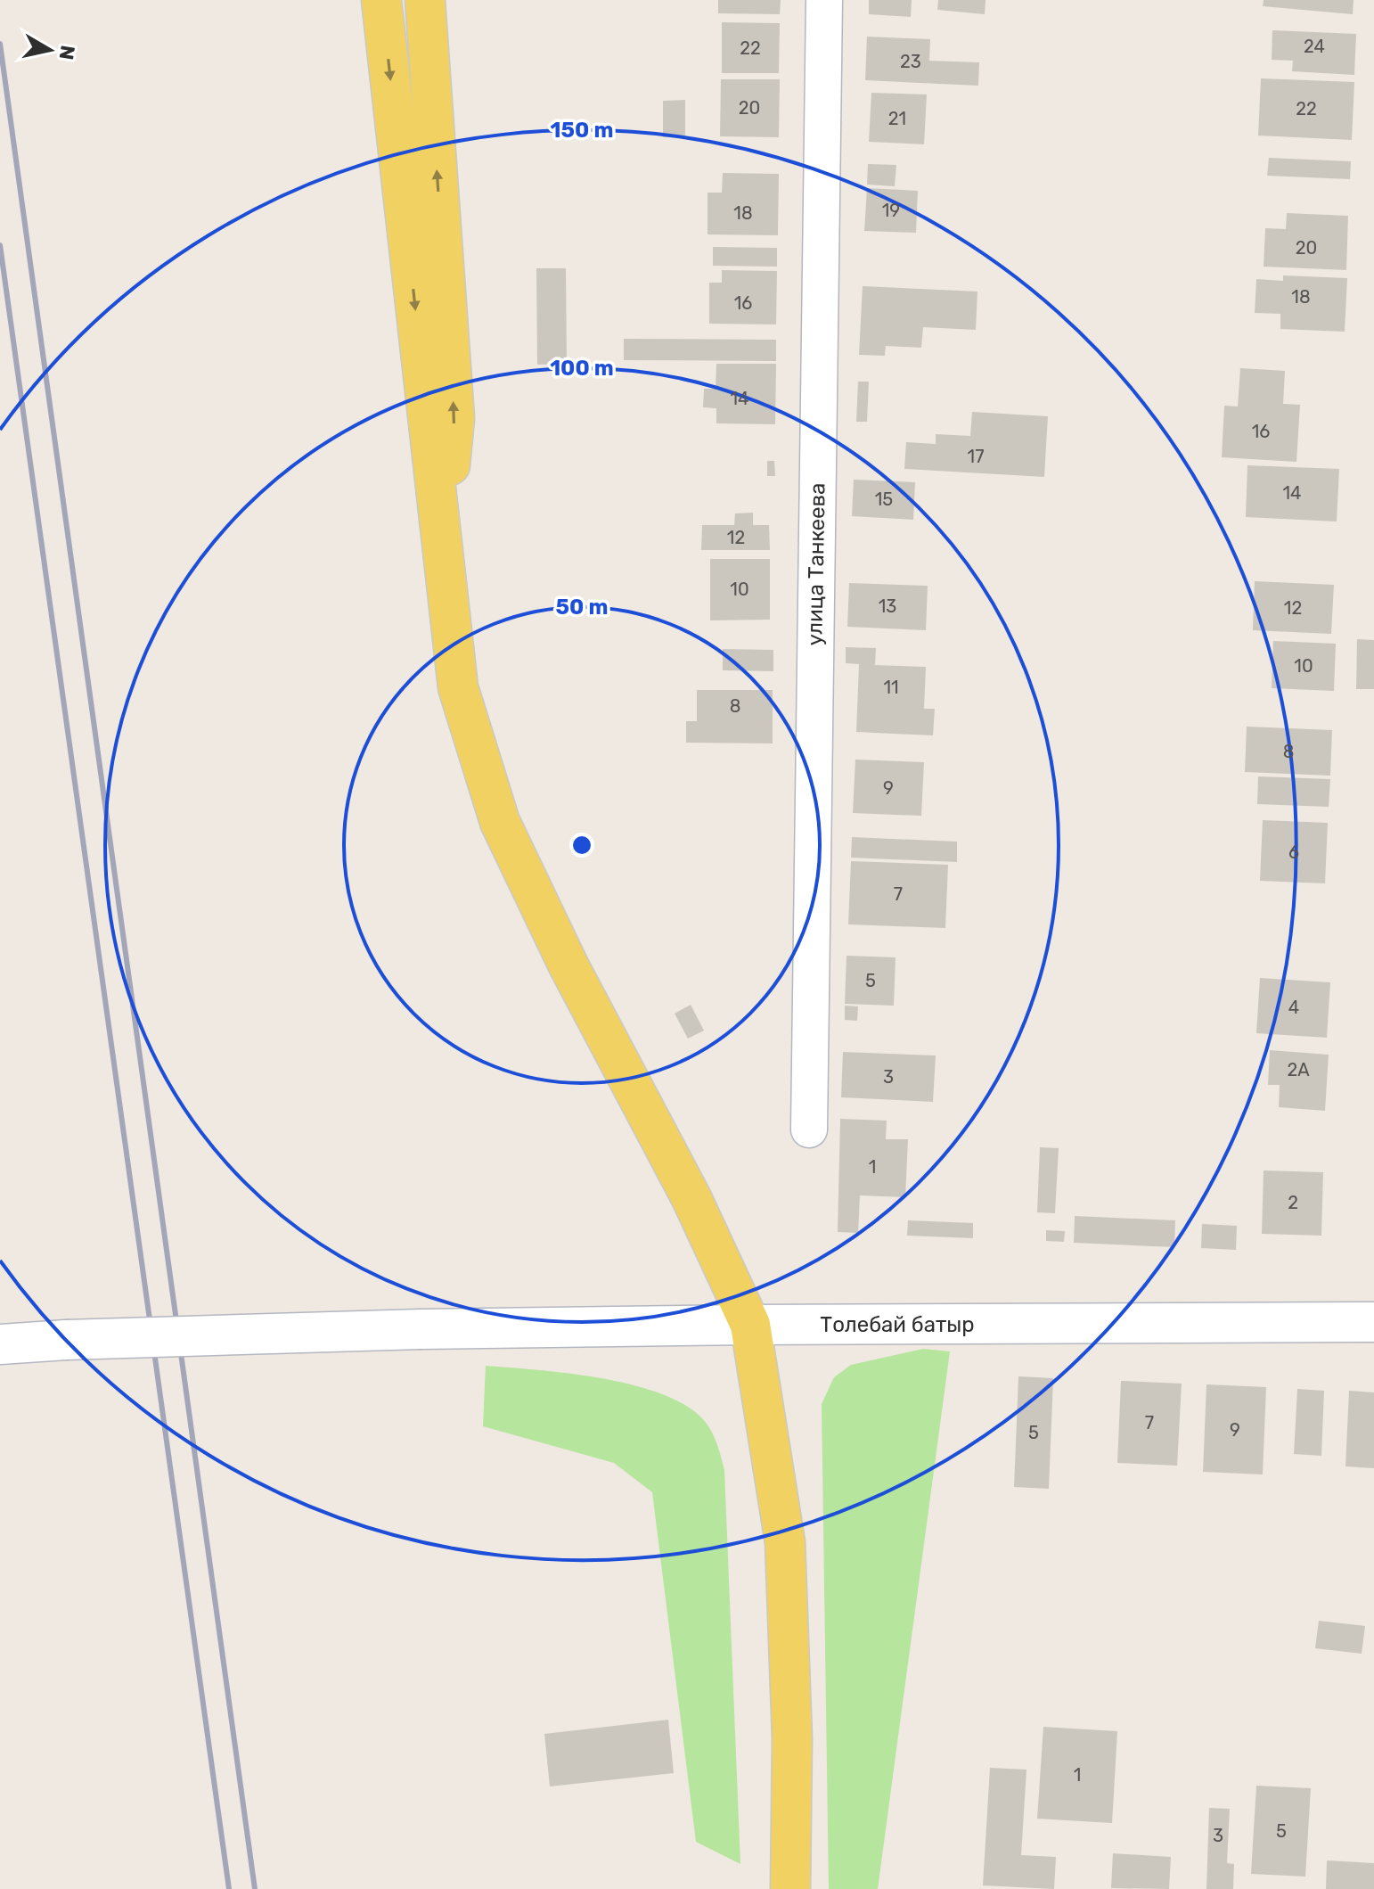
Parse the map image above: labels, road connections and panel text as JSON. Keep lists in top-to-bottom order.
{
  "streets": {
    "main road": ["Толебай батыр"],
    "street": ["улица Танкеева"]
  },
  "house_numbers": [
    "24",
    "22",
    "23",
    "20",
    "22",
    "21",
    "19",
    "18",
    "20",
    "18",
    "16",
    "14",
    "16",
    "17",
    "14",
    "15",
    "12",
    "10",
    "13",
    "12",
    "10",
    "11",
    "8",
    "8",
    "9",
    "6",
    "7",
    "5",
    "4",
    "2А",
    "3",
    "1",
    "2",
    "7",
    "9",
    "5",
    "1",
    "5",
    "3"
  ],
  "north": "right",
  "rings": ["150 m", "100 m", "50 m"]
}
